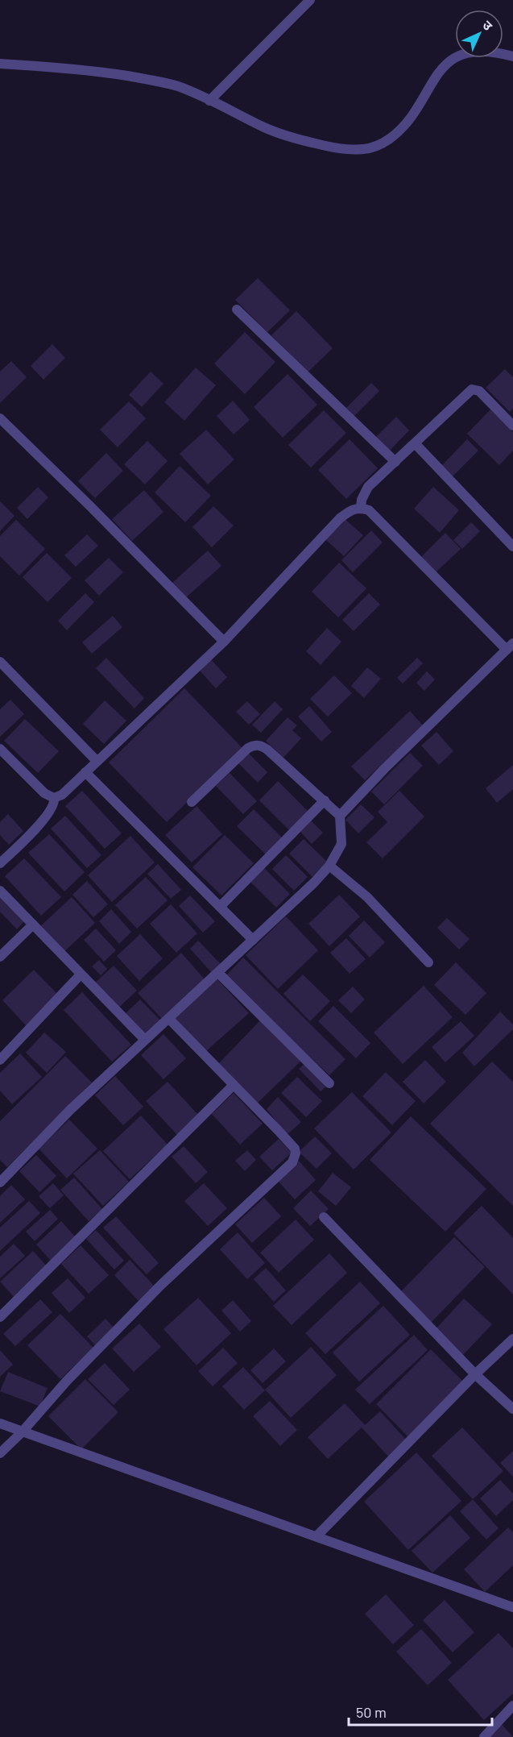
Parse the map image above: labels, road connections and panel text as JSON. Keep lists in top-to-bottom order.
{
  "scale_bar": "50 m",
  "north": "top right"
}
